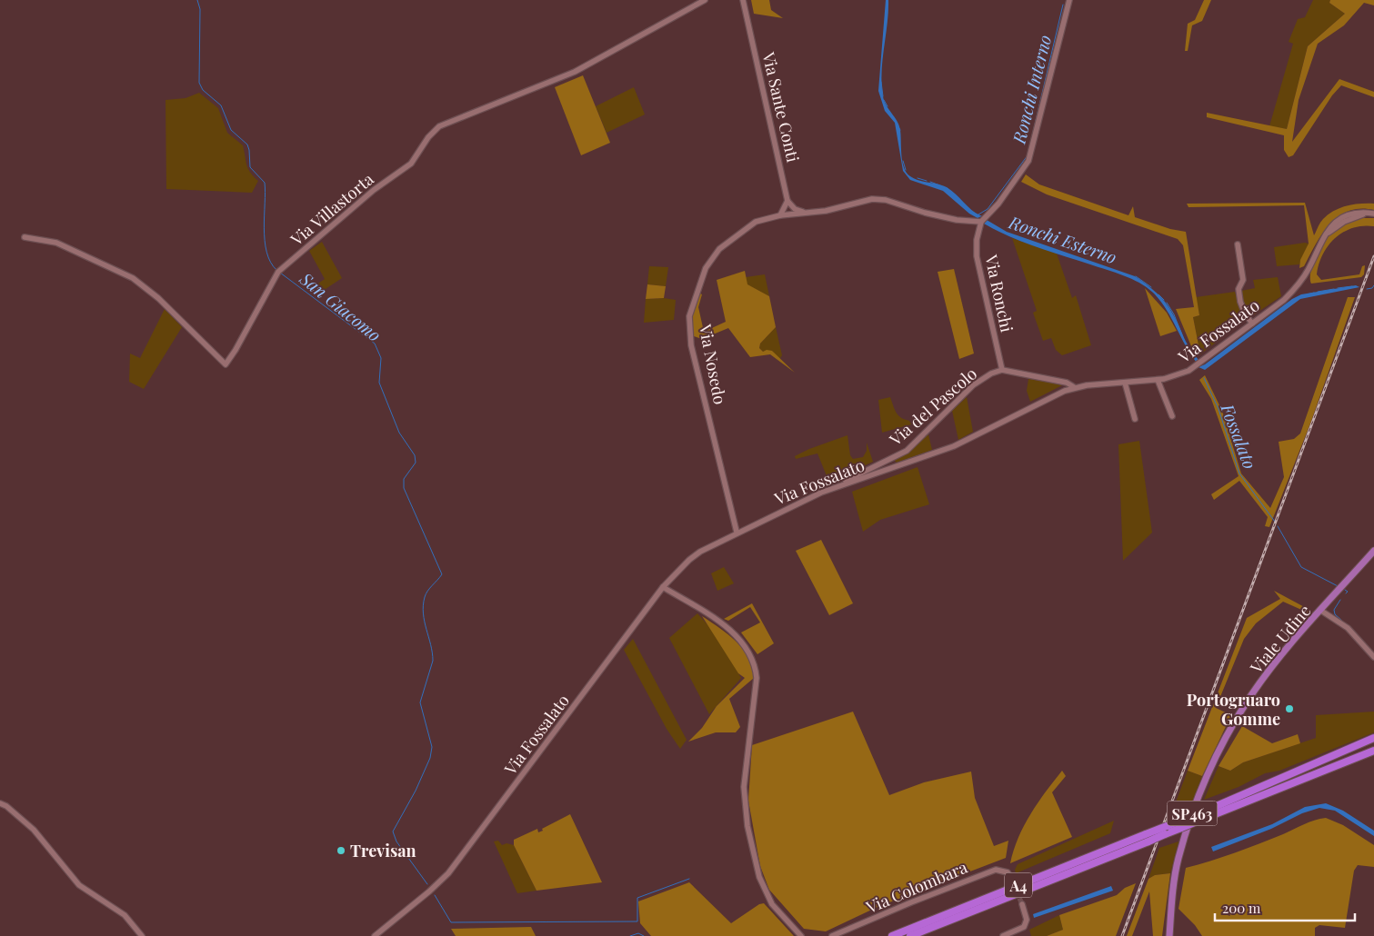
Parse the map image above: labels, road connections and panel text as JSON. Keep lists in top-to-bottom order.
{
  "streets": {
    "highway": ["A4"],
    "main road": ["Viale Udine", "SP463"],
    "street": [
      "Via Sante Conti",
      "Via Villastorta",
      "Via Ronchi",
      "Via Fossalato",
      "Via Nosedo",
      "Via del Pascolo",
      "Via Colombara"
    ]
  },
  "crossings": [
    ["Via Ronchi", "Via Nosedo"],
    ["Via Ronchi", "Via del Pascolo"],
    ["Via Fossalato", "Via Nosedo"],
    ["Via Fossalato", "Via del Pascolo"]
  ],
  "water": [
    "Ronchi Interno",
    "Ronchi Esterno",
    "San Giacomo",
    "Fossalato"
  ],
  "places": ["Portogruaro Gomme", "Trevisan"],
  "scale_bar": "200 m"
}
